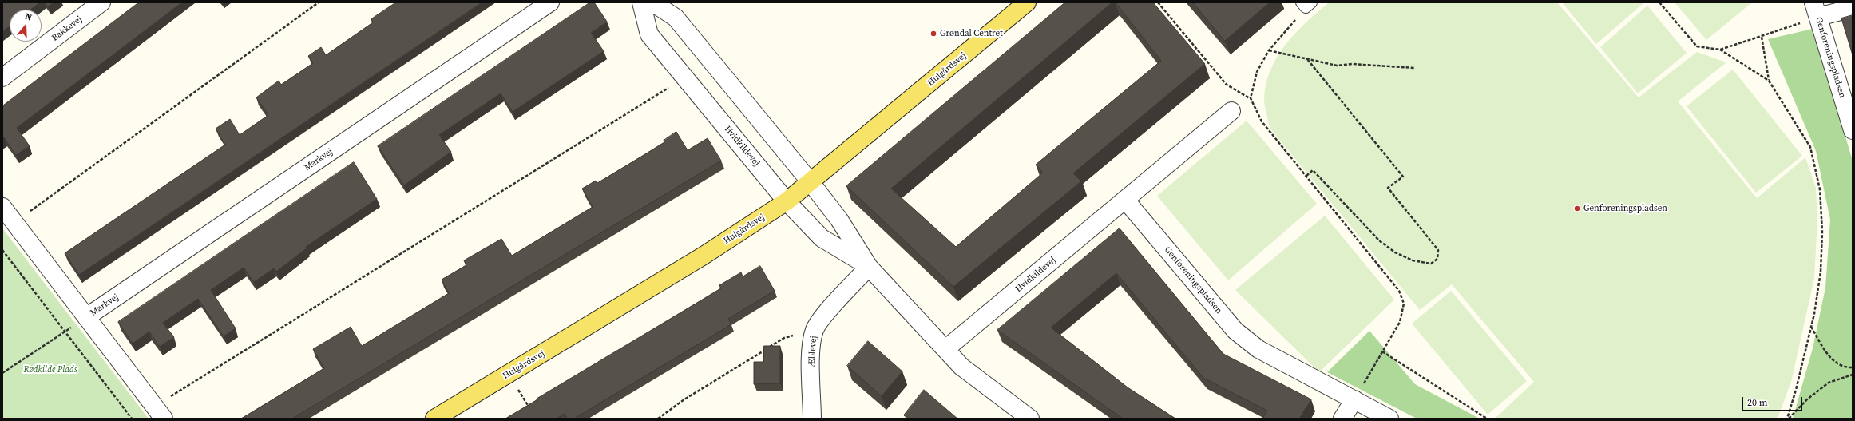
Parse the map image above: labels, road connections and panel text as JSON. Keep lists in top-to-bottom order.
{
  "streets": {
    "main road": ["Hulgårdsvej"],
    "street": [
      "Bakkevej",
      "Genforeningspladsen",
      "Hvidkildevej",
      "Markvej",
      "Æblevej"
    ]
  },
  "crossings": [
    ["Genforeningspladsen", "Hvidkildevej"],
    ["Hulgårdsvej", "Hvidkildevej"],
    ["Hvidkildevej", "Æblevej"]
  ],
  "parks": ["Rødkilde Plads"],
  "places": ["Grøndal Centret", "Genforeningspladsen"],
  "scale_bar": "20 m",
  "north": "top"
}
